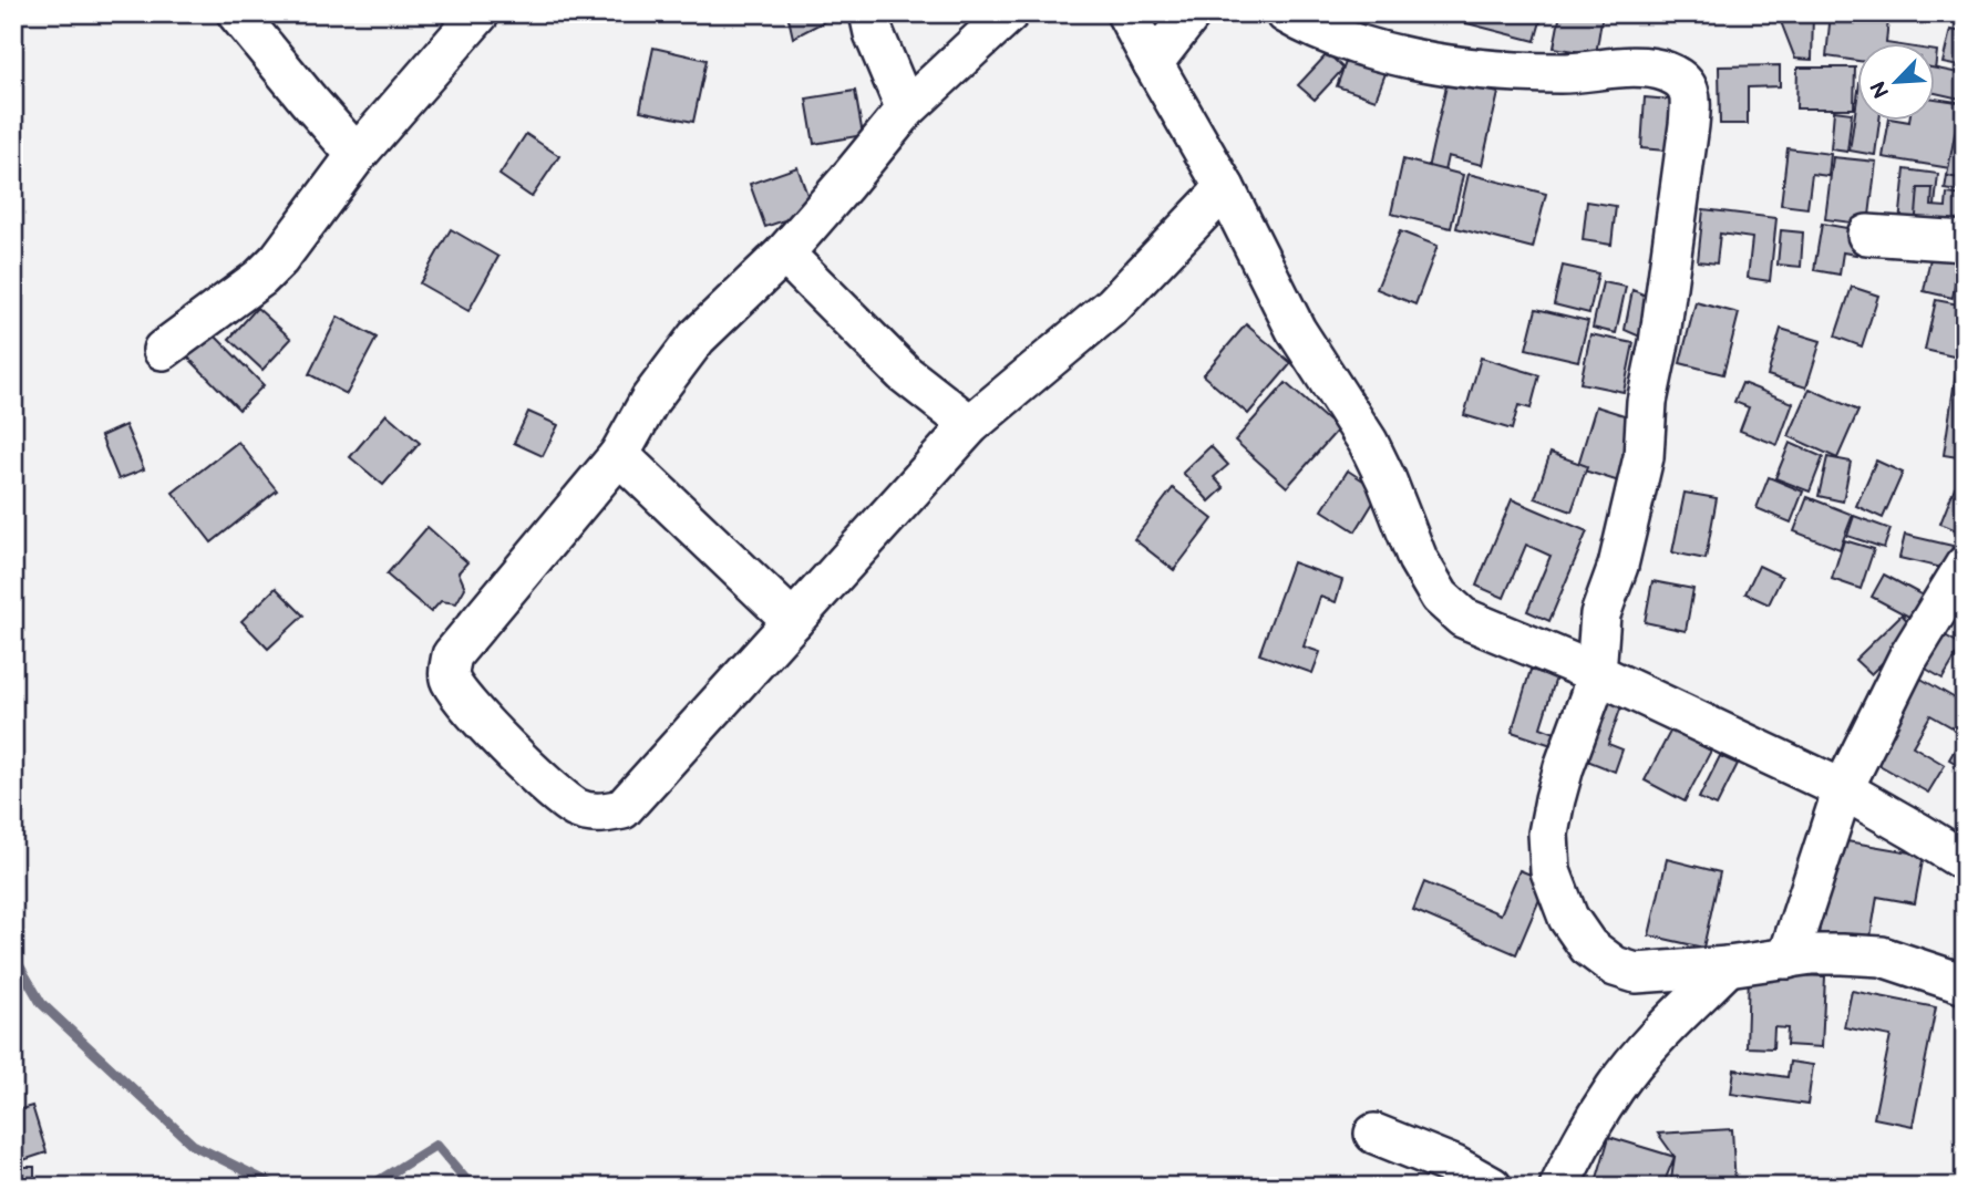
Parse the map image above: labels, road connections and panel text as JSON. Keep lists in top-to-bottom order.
{
  "north": "bottom left"
}
